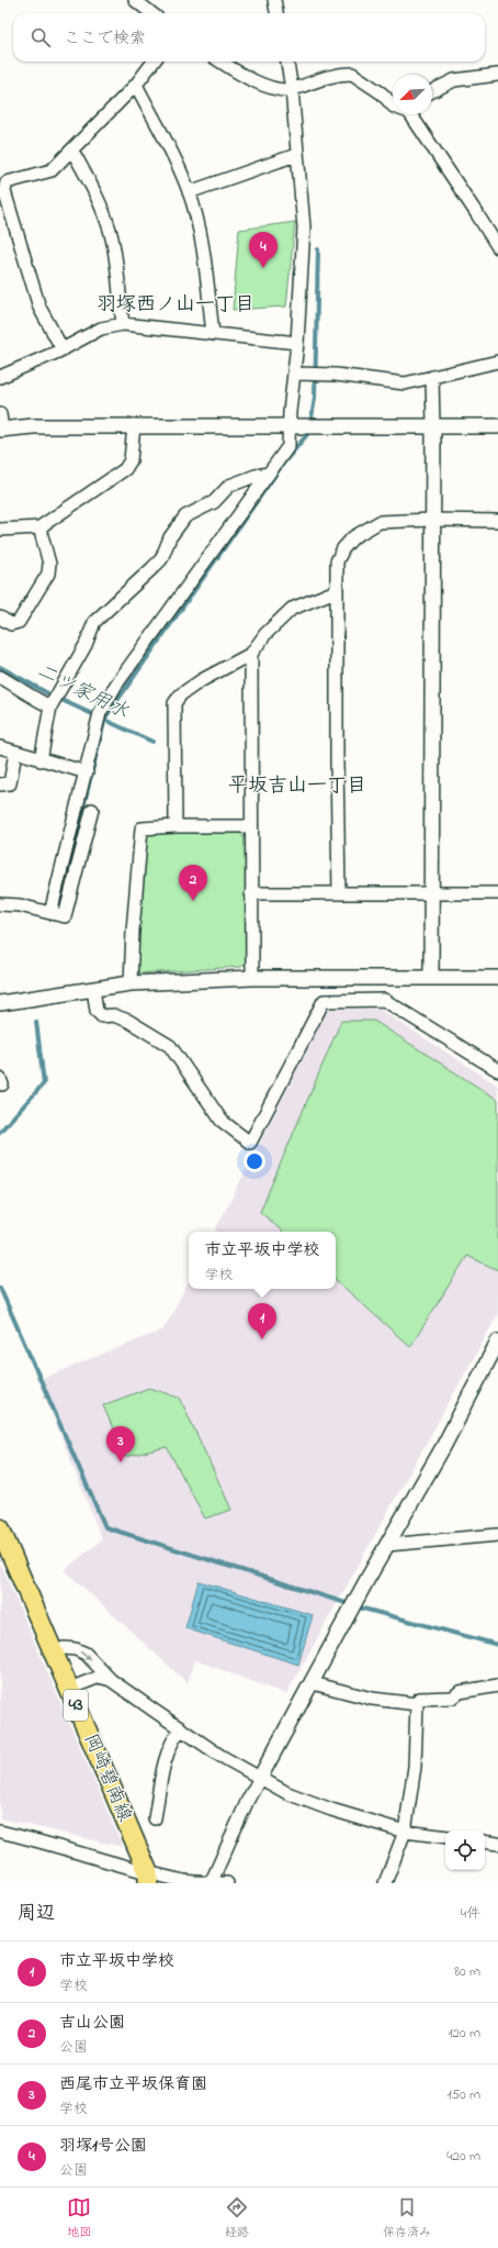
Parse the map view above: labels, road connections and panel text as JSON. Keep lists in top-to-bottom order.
{
  "streets": {
    "main road": ["43", "岡崎碧南線"]
  },
  "districts": ["羽塚西ノ山一丁目", "平坂吉山一丁目"],
  "water": ["二ツ家用水"],
  "north": "bottom left",
  "page": {
    "search": "ここで検索",
    "pins": [
      "4",
      "2",
      "1",
      "3"
    ],
    "popup": ["市立平坂中学校", "学校"],
    "heading": ["周辺", "4件"],
    "list": [
      {
        "mark": "1",
        "name": "市立平坂中学校",
        "note": "学校",
        "value": "80 m"
      },
      {
        "mark": "2",
        "name": "吉山公園",
        "note": "公園",
        "value": "120 m"
      },
      {
        "mark": "3",
        "name": "西尾市立平坂保育園",
        "note": "学校",
        "value": "150 m"
      },
      {
        "mark": "4",
        "name": "羽塚1号公園",
        "note": "公園",
        "value": "420 m"
      }
    ],
    "nav": ["地図", "経路", "保存済み"]
  }
}
